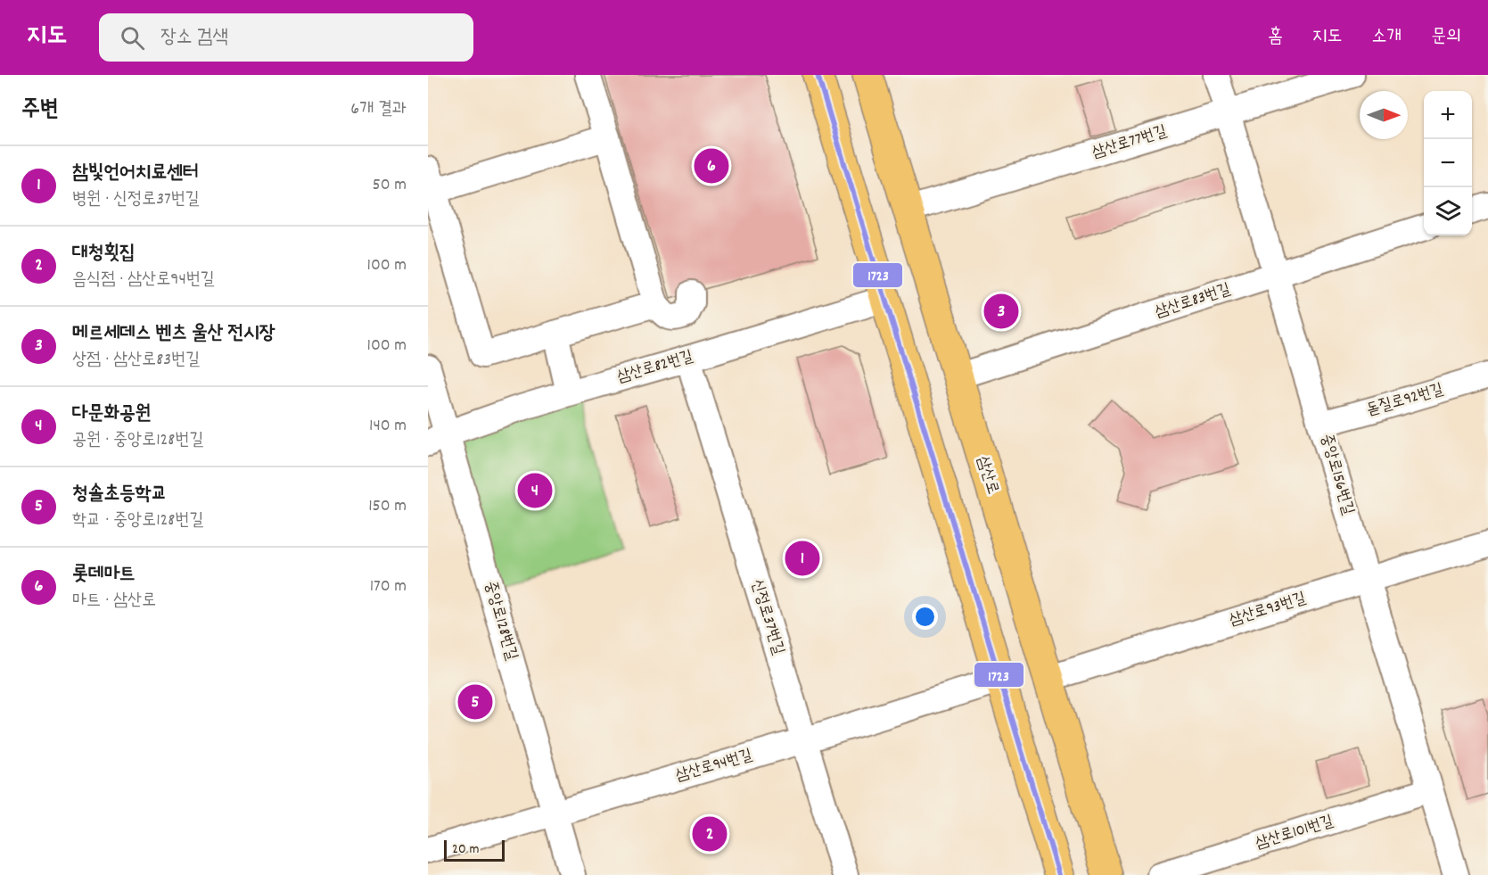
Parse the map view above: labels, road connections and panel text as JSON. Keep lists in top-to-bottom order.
{
  "streets": {
    "main road": ["삼산로"],
    "street": [
      "삼산로77번길",
      "삼산로83번길",
      "삼산로82번길",
      "돋질로92번길",
      "중앙로156번길",
      "삼산로93번길",
      "신정로37번길",
      "중앙로128번길",
      "삼산로94번길",
      "삼산로101번길"
    ]
  },
  "crossings": [
    ["삼산로77번길", "중앙로156번길"],
    ["삼산로77번길", "삼산로"],
    ["삼산로83번길", "중앙로156번길"],
    ["삼산로83번길", "삼산로"],
    ["삼산로82번길", "신정로37번길"],
    ["삼산로82번길", "중앙로128번길"],
    ["돋질로92번길", "중앙로156번길"],
    ["중앙로156번길", "삼산로93번길"],
    ["중앙로156번길", "삼산로101번길"],
    ["삼산로", "삼산로93번길"],
    ["신정로37번길", "삼산로94번길"],
    ["중앙로128번길", "삼산로94번길"]
  ],
  "lines": ["transit line 1723"],
  "scale_bar": "20 m",
  "north": "right",
  "page": {
    "header": "지도",
    "search": "장소 검색",
    "nav": [
      "홈",
      "지도",
      "소개",
      "문의"
    ],
    "heading": ["주변", "6개 결과"],
    "map_buttons": ["+", "−"],
    "list": [
      {
        "mark": "1",
        "name": "참빛언어치료센터",
        "note": "병원 · 신정로37번길",
        "value": "50 m"
      },
      {
        "mark": "2",
        "name": "대청횟집",
        "note": "음식점 · 삼산로94번길",
        "value": "100 m"
      },
      {
        "mark": "3",
        "name": "메르세데스 벤츠 울산 전시장",
        "note": "상점 · 삼산로83번길",
        "value": "100 m"
      },
      {
        "mark": "4",
        "name": "다문화공원",
        "note": "공원 · 중앙로128번길",
        "value": "140 m"
      },
      {
        "mark": "5",
        "name": "청솔초등학교",
        "note": "학교 · 중앙로128번길",
        "value": "150 m"
      },
      {
        "mark": "6",
        "name": "롯데마트",
        "note": "마트 · 삼산로",
        "value": "170 m"
      }
    ],
    "pins": [
      "6",
      "3",
      "4",
      "1",
      "5",
      "2"
    ],
    "scale": "20 m"
  }
}
